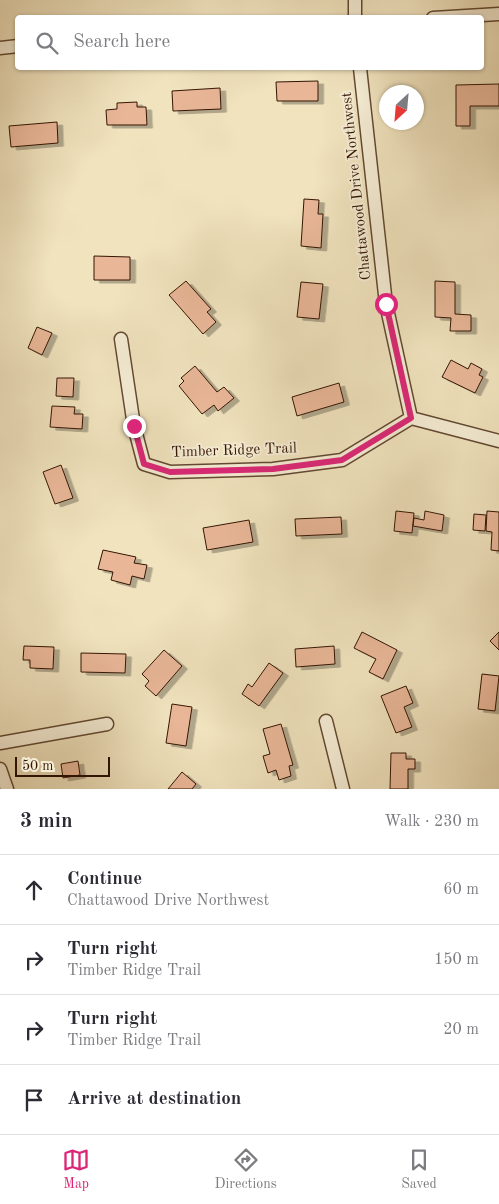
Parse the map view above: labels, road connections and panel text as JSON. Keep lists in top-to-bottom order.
{
  "streets": {
    "street": ["Chattawood Drive Northwest", "Timber Ridge Trail"]
  },
  "crossings": [
    ["Chattawood Drive Northwest", "Timber Ridge Trail"]
  ],
  "scale_bar": "50 m",
  "north": "bottom left",
  "page": {
    "search": "Search here",
    "scale": "50 m",
    "heading": ["3 min", "Walk · 230 m"],
    "list": [
      ["Continue", "Chattawood Drive Northwest", "60 m"],
      ["Turn right", "Timber Ridge Trail", "150 m"],
      ["Turn right", "Timber Ridge Trail", "20 m"],
      "Arrive at destination"
    ],
    "nav": ["Map", "Directions", "Saved"]
  }
}
